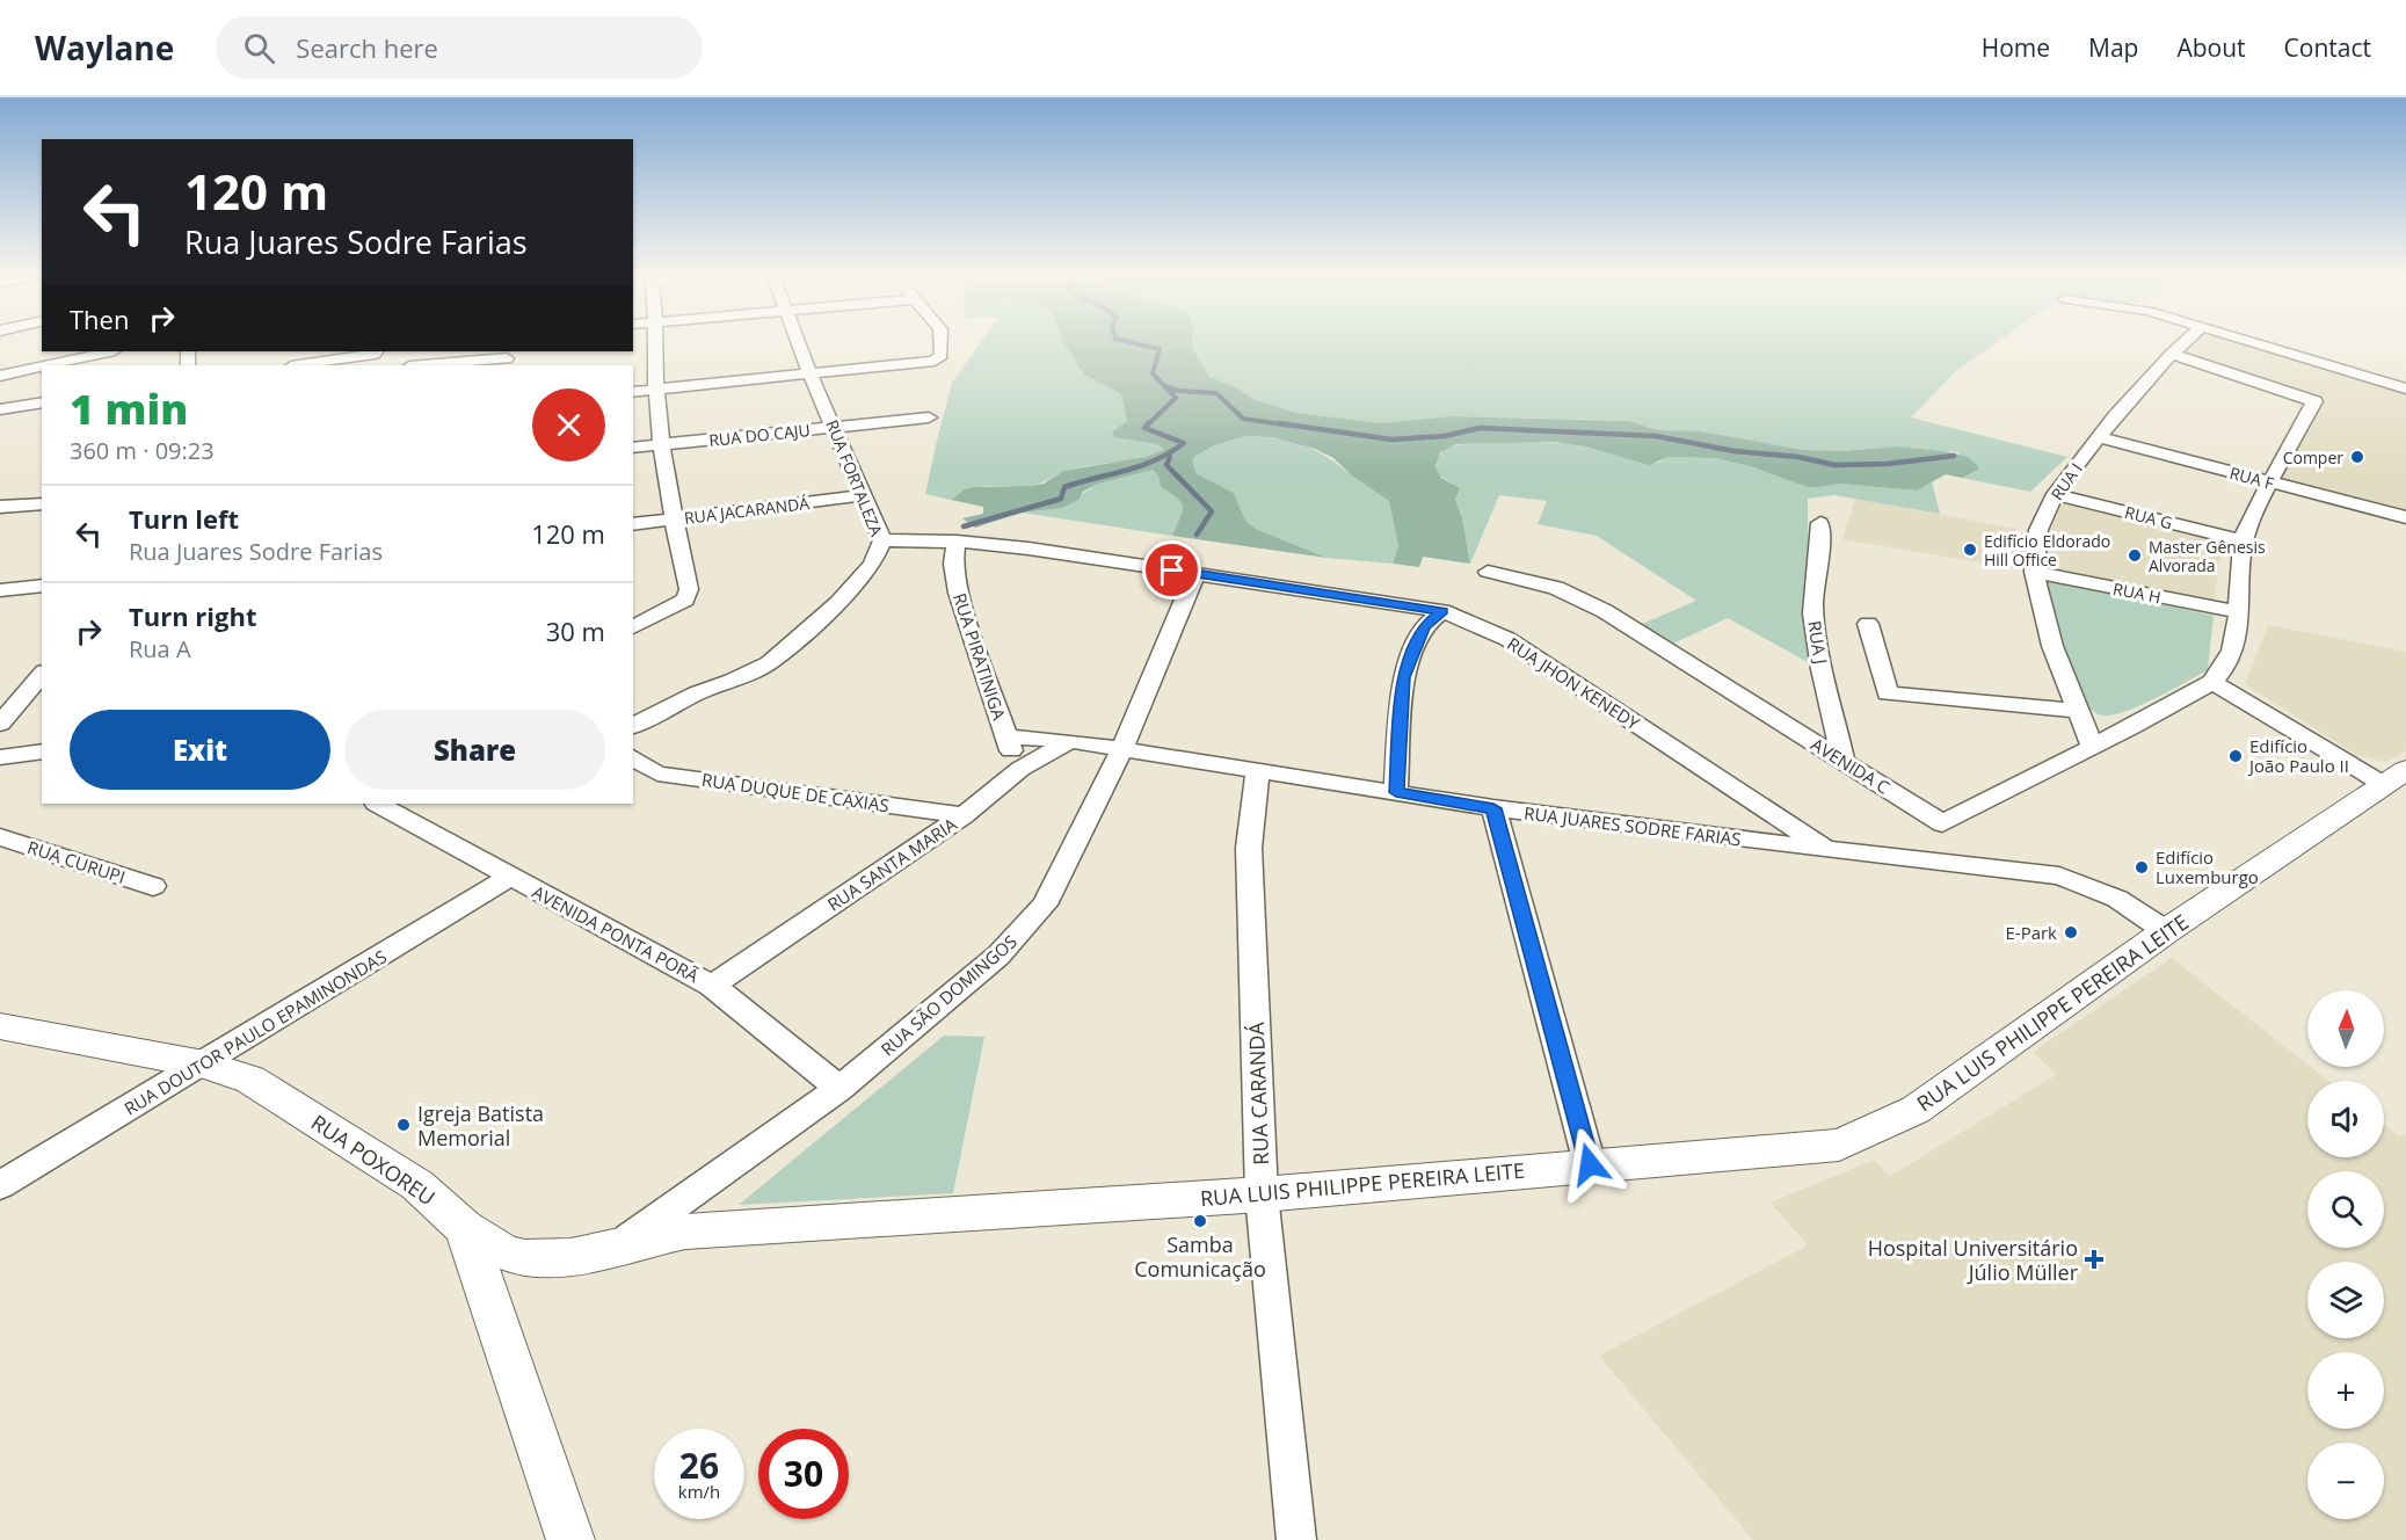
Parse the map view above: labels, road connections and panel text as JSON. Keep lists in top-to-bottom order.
{
  "streets": {
    "street": [
      "RUA DO CAJU",
      "RUA FORTALEZA",
      "RUA F",
      "RUA I",
      "RUA JACARANDÁ",
      "RUA G",
      "RUA H",
      "RUA J",
      "RUA PIRATINIGA",
      "RUA JHON KENEDY",
      "AVENIDA C",
      "RUA DUQUE DE CAXIAS",
      "RUA JUARES SODRE FARIAS",
      "RUA CURUPI",
      "RUA SANTA MARIA",
      "AVENIDA PONTA PORÃ",
      "RUA SÃO DOMINGOS",
      "RUA LUIS PHILIPPE PEREIRA LEITE",
      "RUA DOUTOR PAULO EPAMINONDAS",
      "RUA CARANDÁ",
      "RUA POXOREU"
    ]
  },
  "crossings": [
    ["RUA DO CAJU", "RUA FORTALEZA"],
    ["RUA FORTALEZA", "RUA JACARANDÁ"],
    ["RUA FORTALEZA", "RUA JHON KENEDY"],
    ["RUA F", "RUA I"],
    ["RUA I", "RUA G"],
    ["RUA I", "RUA H"],
    ["RUA J", "AVENIDA C"],
    ["RUA PIRATINIGA", "RUA JHON KENEDY"],
    ["RUA PIRATINIGA", "RUA JUARES SODRE FARIAS"],
    ["RUA PIRATINIGA", "RUA SANTA MARIA"],
    ["RUA JHON KENEDY", "RUA JUARES SODRE FARIAS"],
    ["RUA JHON KENEDY", "RUA SÃO DOMINGOS"],
    ["RUA DUQUE DE CAXIAS", "RUA SANTA MARIA"],
    ["RUA JUARES SODRE FARIAS", "RUA SANTA MARIA"],
    ["RUA JUARES SODRE FARIAS", "RUA SÃO DOMINGOS"],
    ["RUA JUARES SODRE FARIAS", "RUA LUIS PHILIPPE PEREIRA LEITE"],
    ["RUA JUARES SODRE FARIAS", "RUA CARANDÁ"],
    ["RUA SANTA MARIA", "AVENIDA PONTA PORÃ"],
    ["AVENIDA PONTA PORÃ", "RUA SÃO DOMINGOS"],
    ["AVENIDA PONTA PORÃ", "RUA DOUTOR PAULO EPAMINONDAS"],
    ["RUA SÃO DOMINGOS", "RUA LUIS PHILIPPE PEREIRA LEITE"],
    ["RUA LUIS PHILIPPE PEREIRA LEITE", "RUA CARANDÁ"],
    ["RUA LUIS PHILIPPE PEREIRA LEITE", "RUA POXOREU"],
    ["RUA DOUTOR PAULO EPAMINONDAS", "RUA POXOREU"]
  ],
  "places": {
    "other": [
      "Comper",
      "Edifício Eldorado Hill Office",
      "Master Gênesis Alvorada",
      "Edifício João Paulo II",
      "Edifício Luxemburgo",
      "E-Park",
      "Igreja Batista Memorial",
      "Samba Comunicação"
    ],
    "health": ["Hospital Universitário Júlio Müller"]
  },
  "north": "top",
  "page": {
    "header": "Waylane",
    "search": "Search here",
    "nav": [
      "Home",
      "Map",
      "About",
      "Contact"
    ],
    "turn": ["120 m", "Rua Juares Sodre Farias"],
    "then": "Then",
    "heading": ["1 min", "360 m · 09:23"],
    "list": [
      {
        "name": "Turn left",
        "note": "Rua Juares Sodre Farias",
        "value": "120 m"
      },
      {
        "name": "Turn right",
        "note": "Rua A",
        "value": "30 m"
      }
    ],
    "buttons": ["Exit", "Share"],
    "map_buttons": ["+", "−"],
    "speed": "26 km/h",
    "limit": "30"
  }
}
